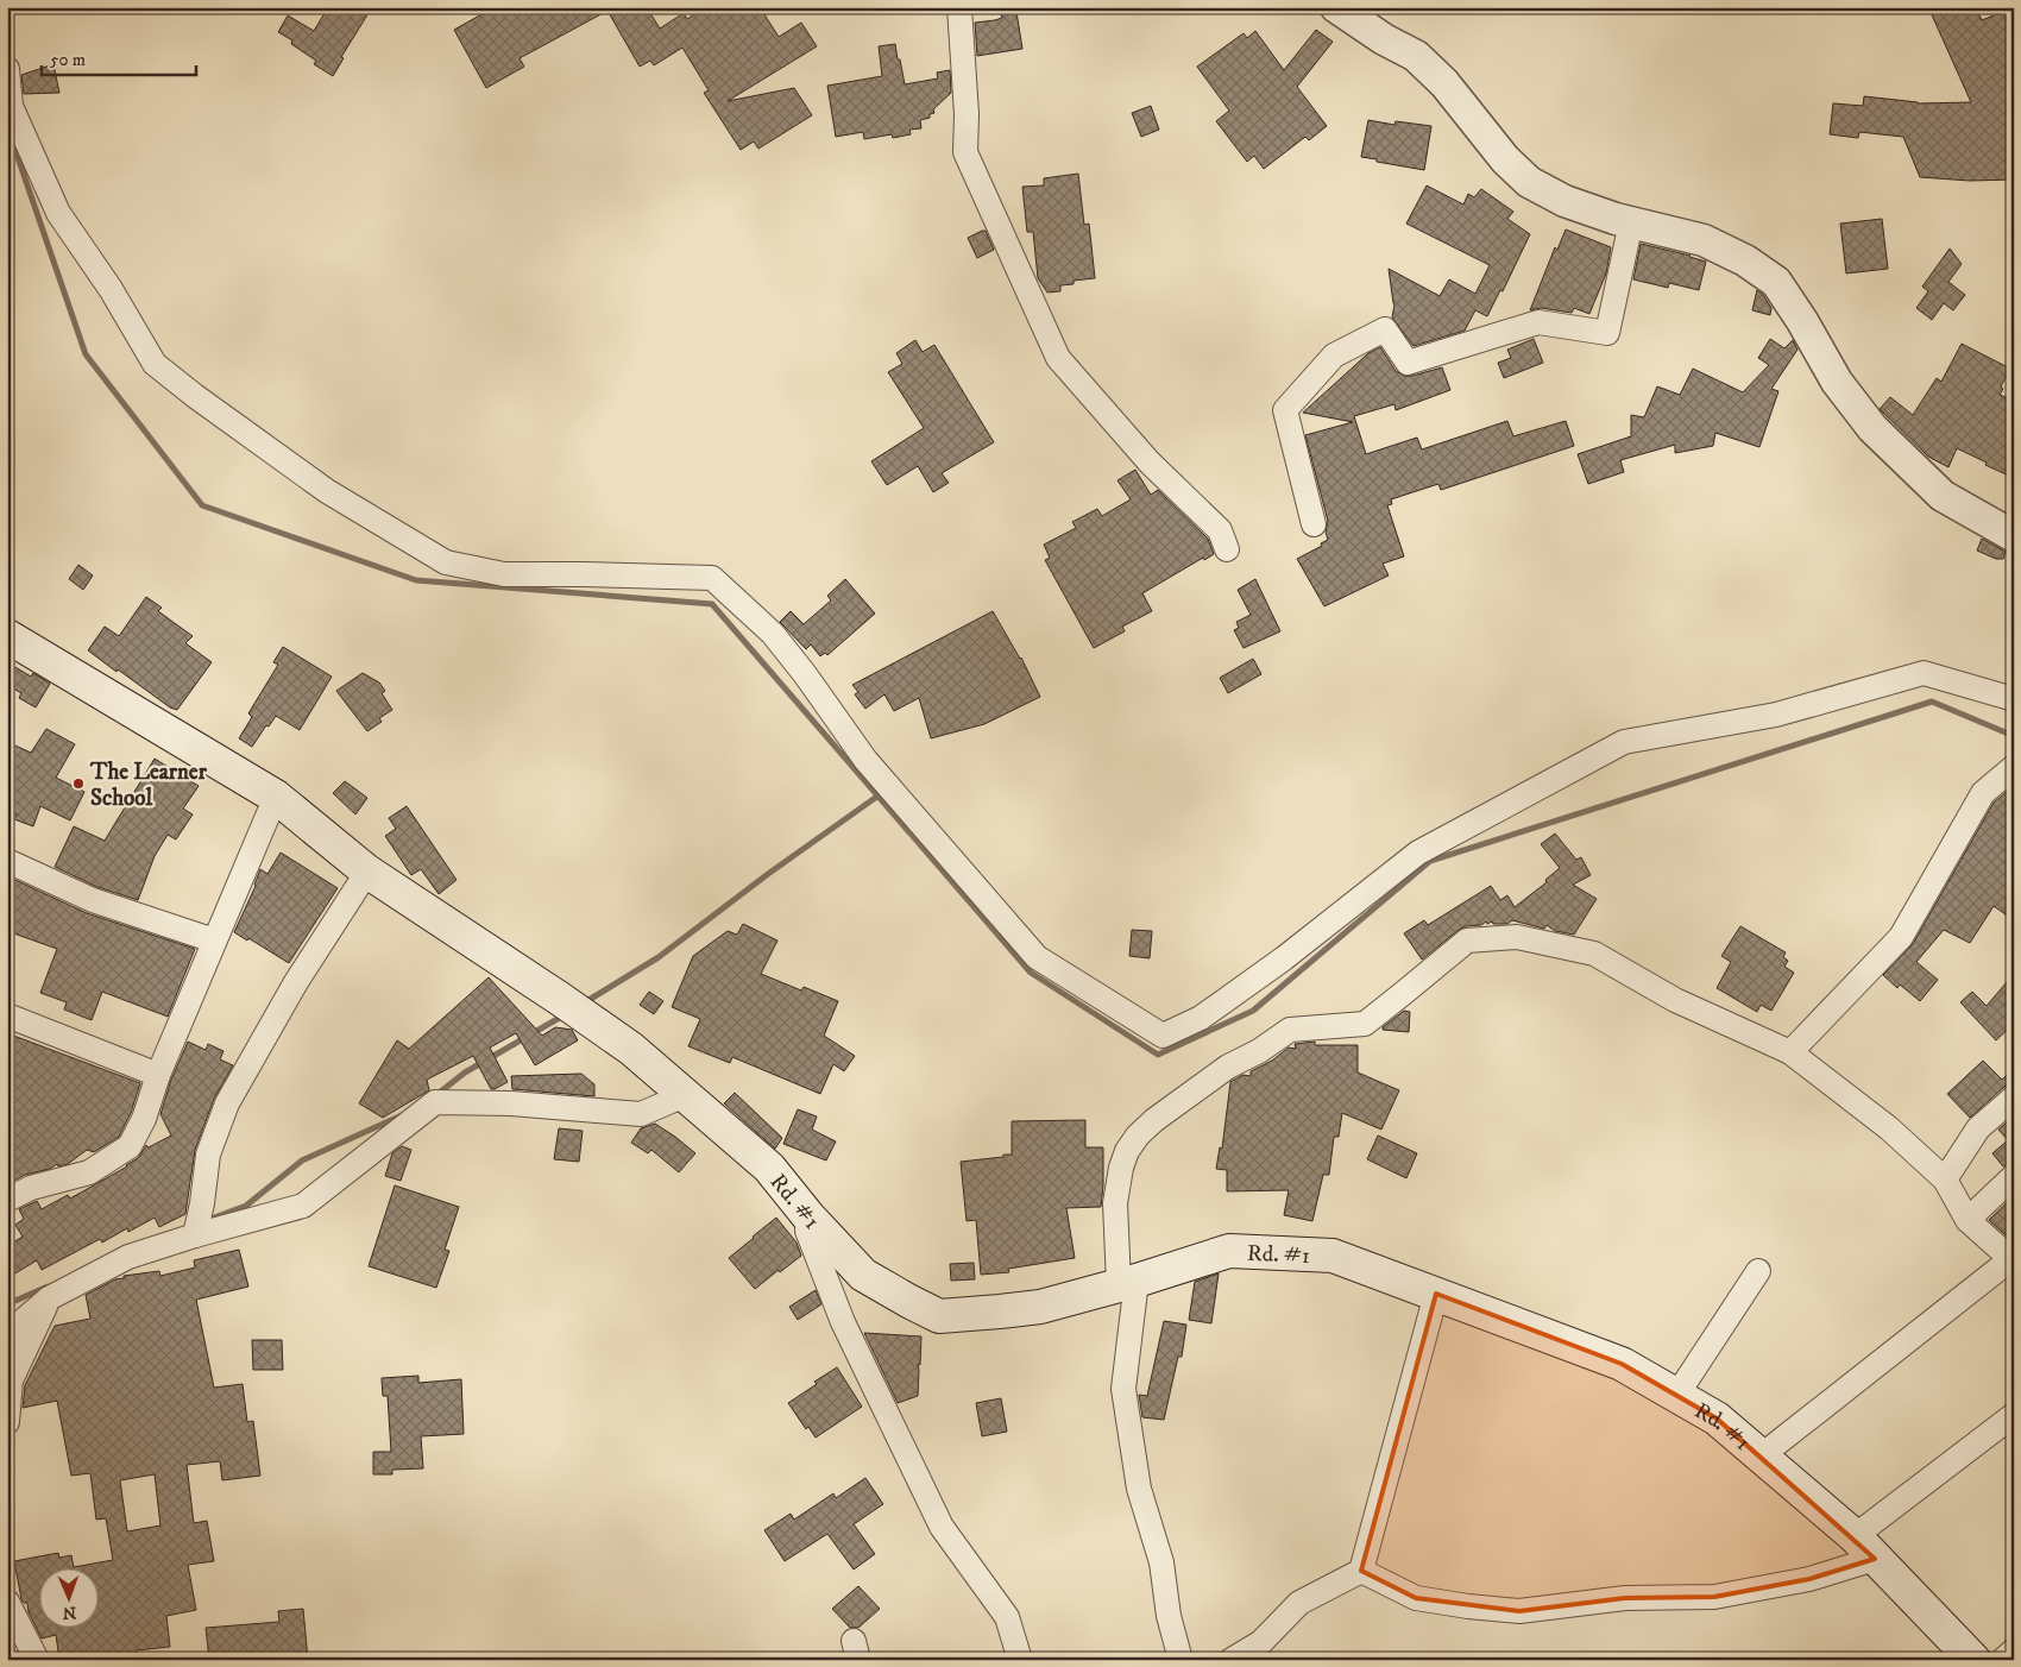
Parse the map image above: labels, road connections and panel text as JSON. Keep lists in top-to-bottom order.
{
  "streets": {
    "main road": ["Rd. #1"]
  },
  "places": ["The Learner School"],
  "scale_bar": "50 m",
  "north": "bottom"
}
